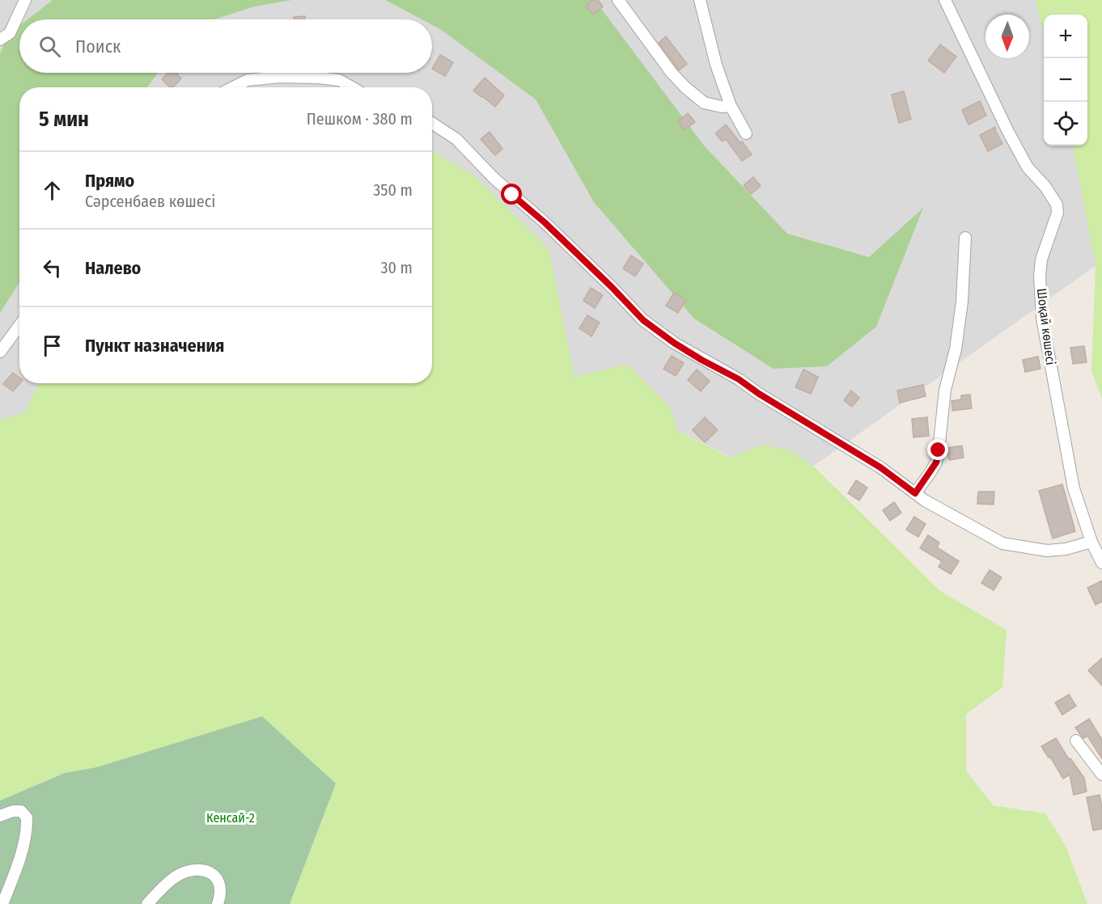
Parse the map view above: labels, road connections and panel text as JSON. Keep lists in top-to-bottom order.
{
  "streets": {
    "street": ["Шоқай көшесі"]
  },
  "parks": ["Кенсай-2"],
  "north": "bottom",
  "page": {
    "map_buttons": ["+", "−"],
    "search": "Поиск",
    "heading": ["5 мин", "Пешком · 380 m"],
    "list": [
      ["Прямо", "Сәрсенбаев көшесі", "350 m"],
      ["Налево", "30 m"],
      "Пункт назначения"
    ]
  }
}
